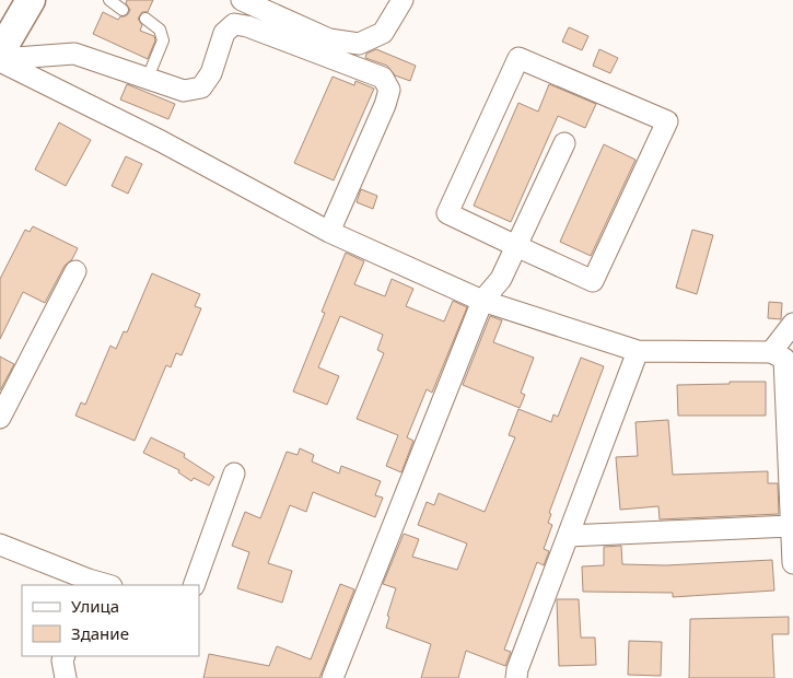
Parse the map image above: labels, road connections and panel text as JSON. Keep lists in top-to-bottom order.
{
  "legend": ["Улица", "Здание"]
}
